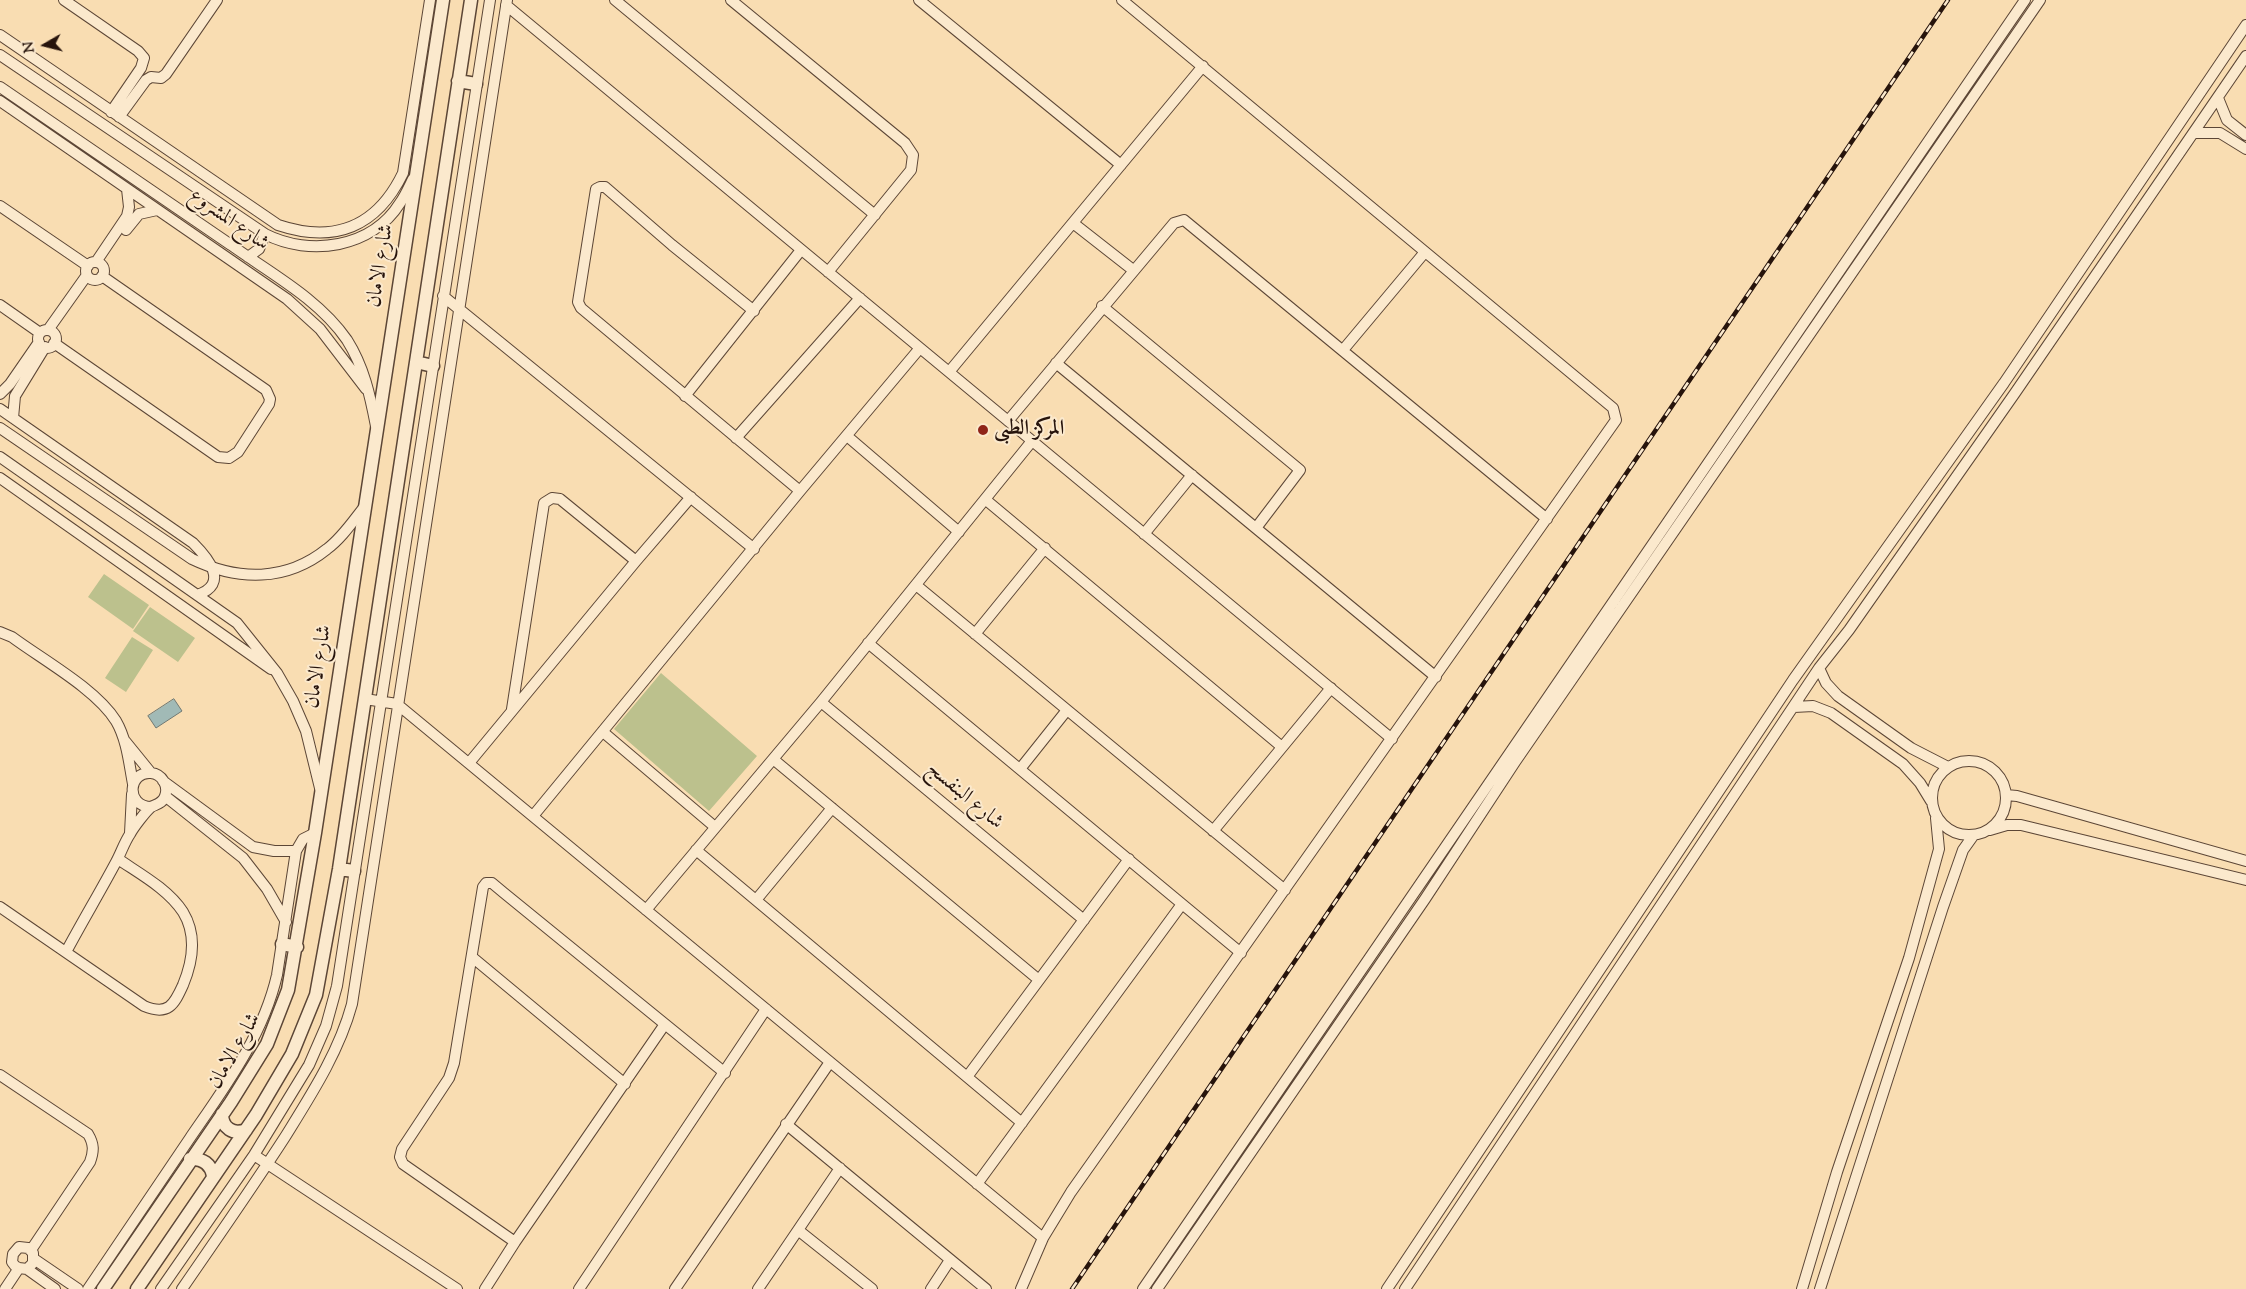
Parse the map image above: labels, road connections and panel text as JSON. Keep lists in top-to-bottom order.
{
  "streets": {
    "street": ["شارع المشروع", "شارع الامان", "شارع البنفسج"]
  },
  "crossings": [
    ["شارع المشروع", "شارع الامان"]
  ],
  "places": ["المركز الطبى"],
  "north": "left"
}
